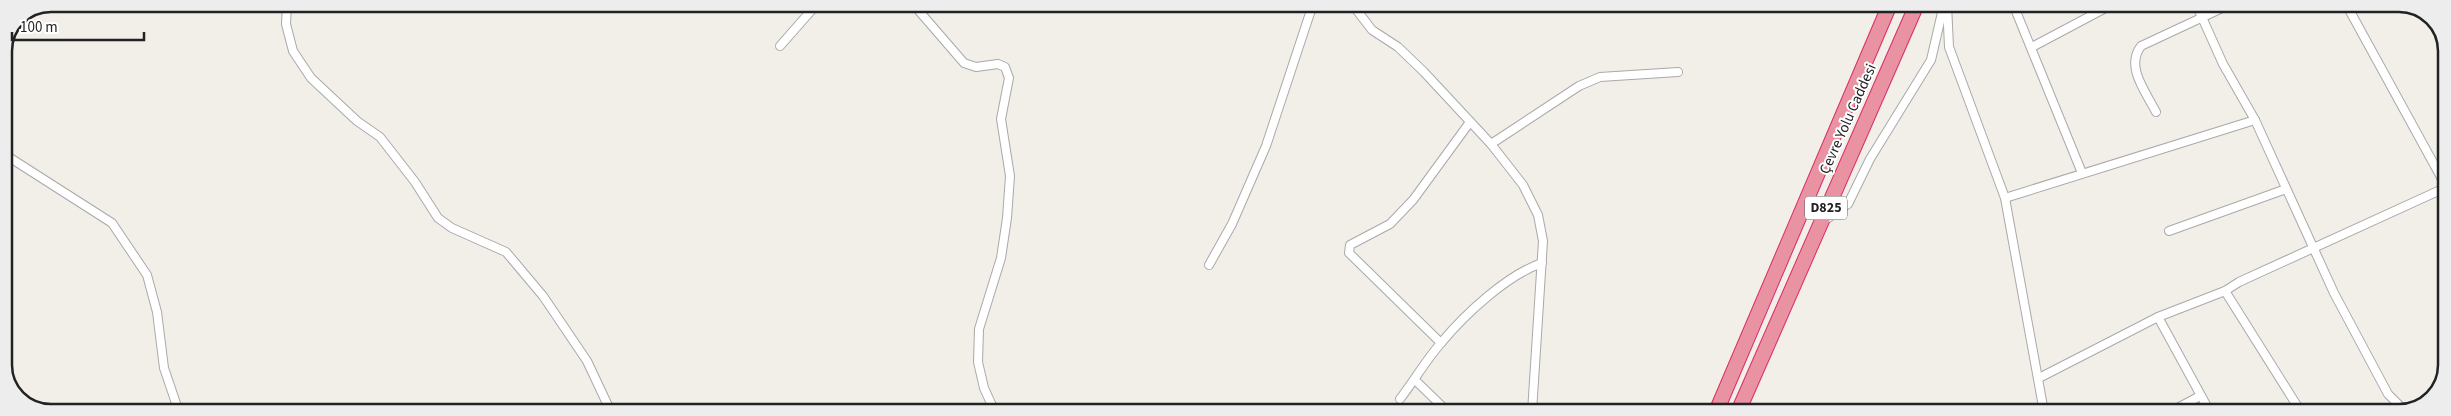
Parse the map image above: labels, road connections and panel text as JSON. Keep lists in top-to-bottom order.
{
  "streets": {
    "highway": ["Çevre Yolu Caddesi", "D825"]
  },
  "scale_bar": "100 m"
}
